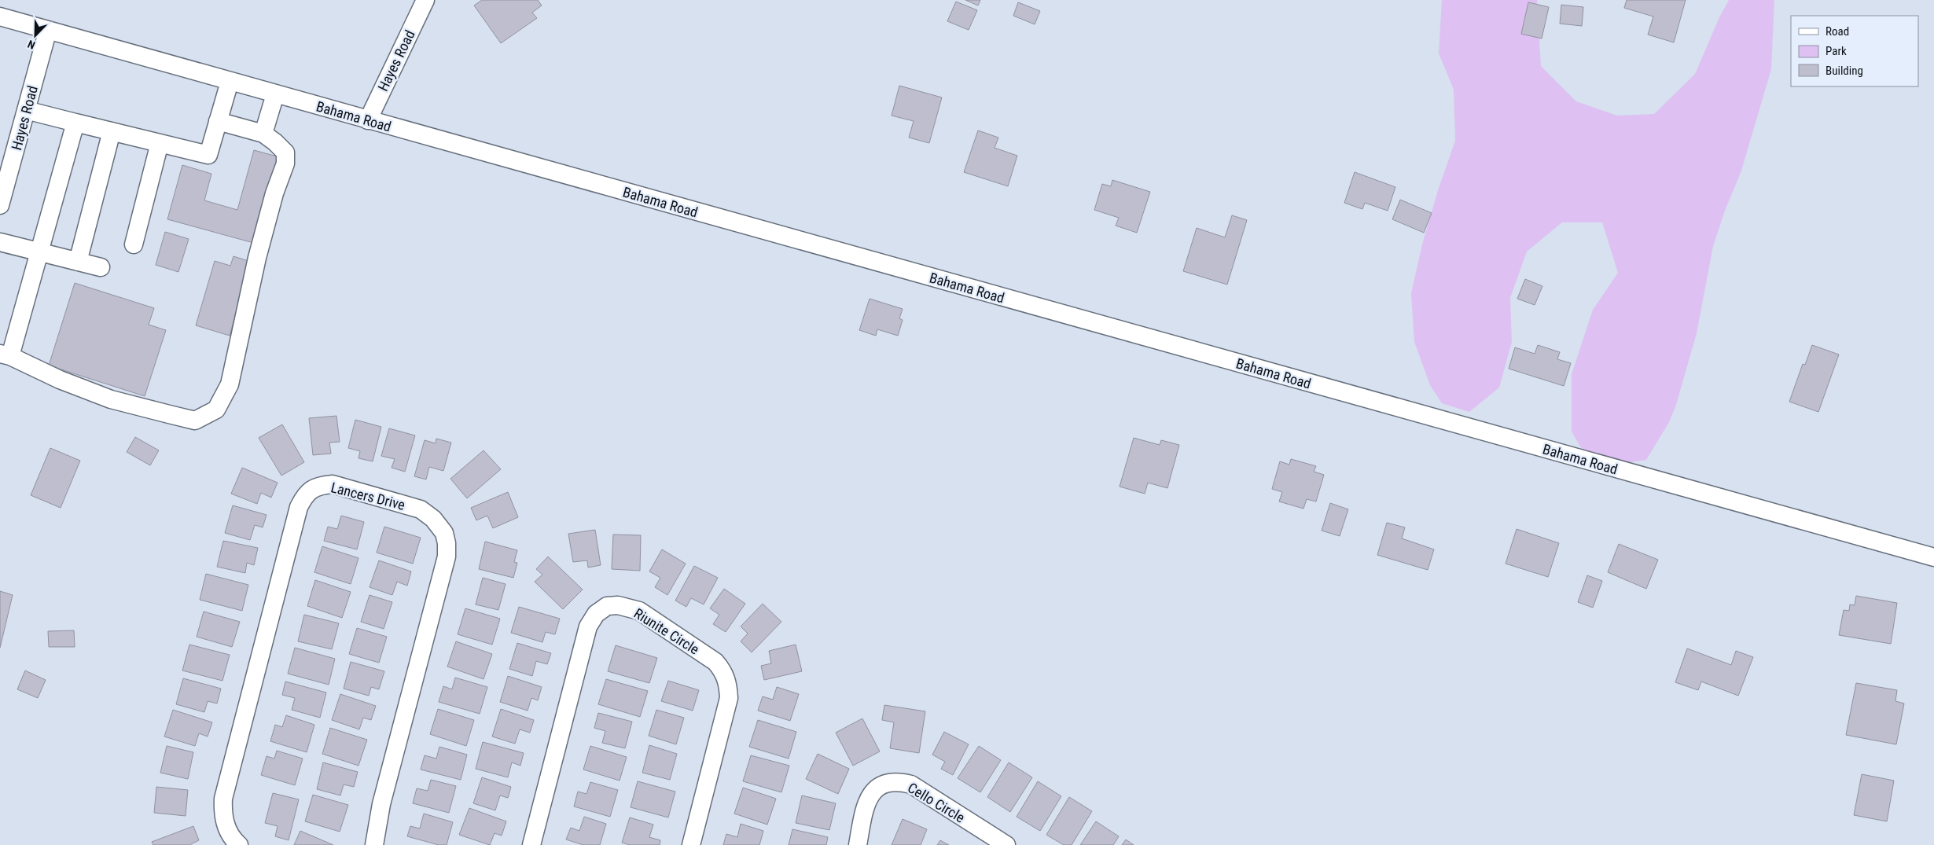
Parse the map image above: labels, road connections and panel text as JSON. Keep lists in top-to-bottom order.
{
  "streets": {
    "street": [
      "Hayes Road",
      "Bahama Road",
      "Lancers Drive",
      "Riunite Circle",
      "Cello Circle"
    ]
  },
  "crossings": [
    ["Hayes Road", "Bahama Road"]
  ],
  "legend": ["Road", "Park", "Building"],
  "north": "bottom left"
}
